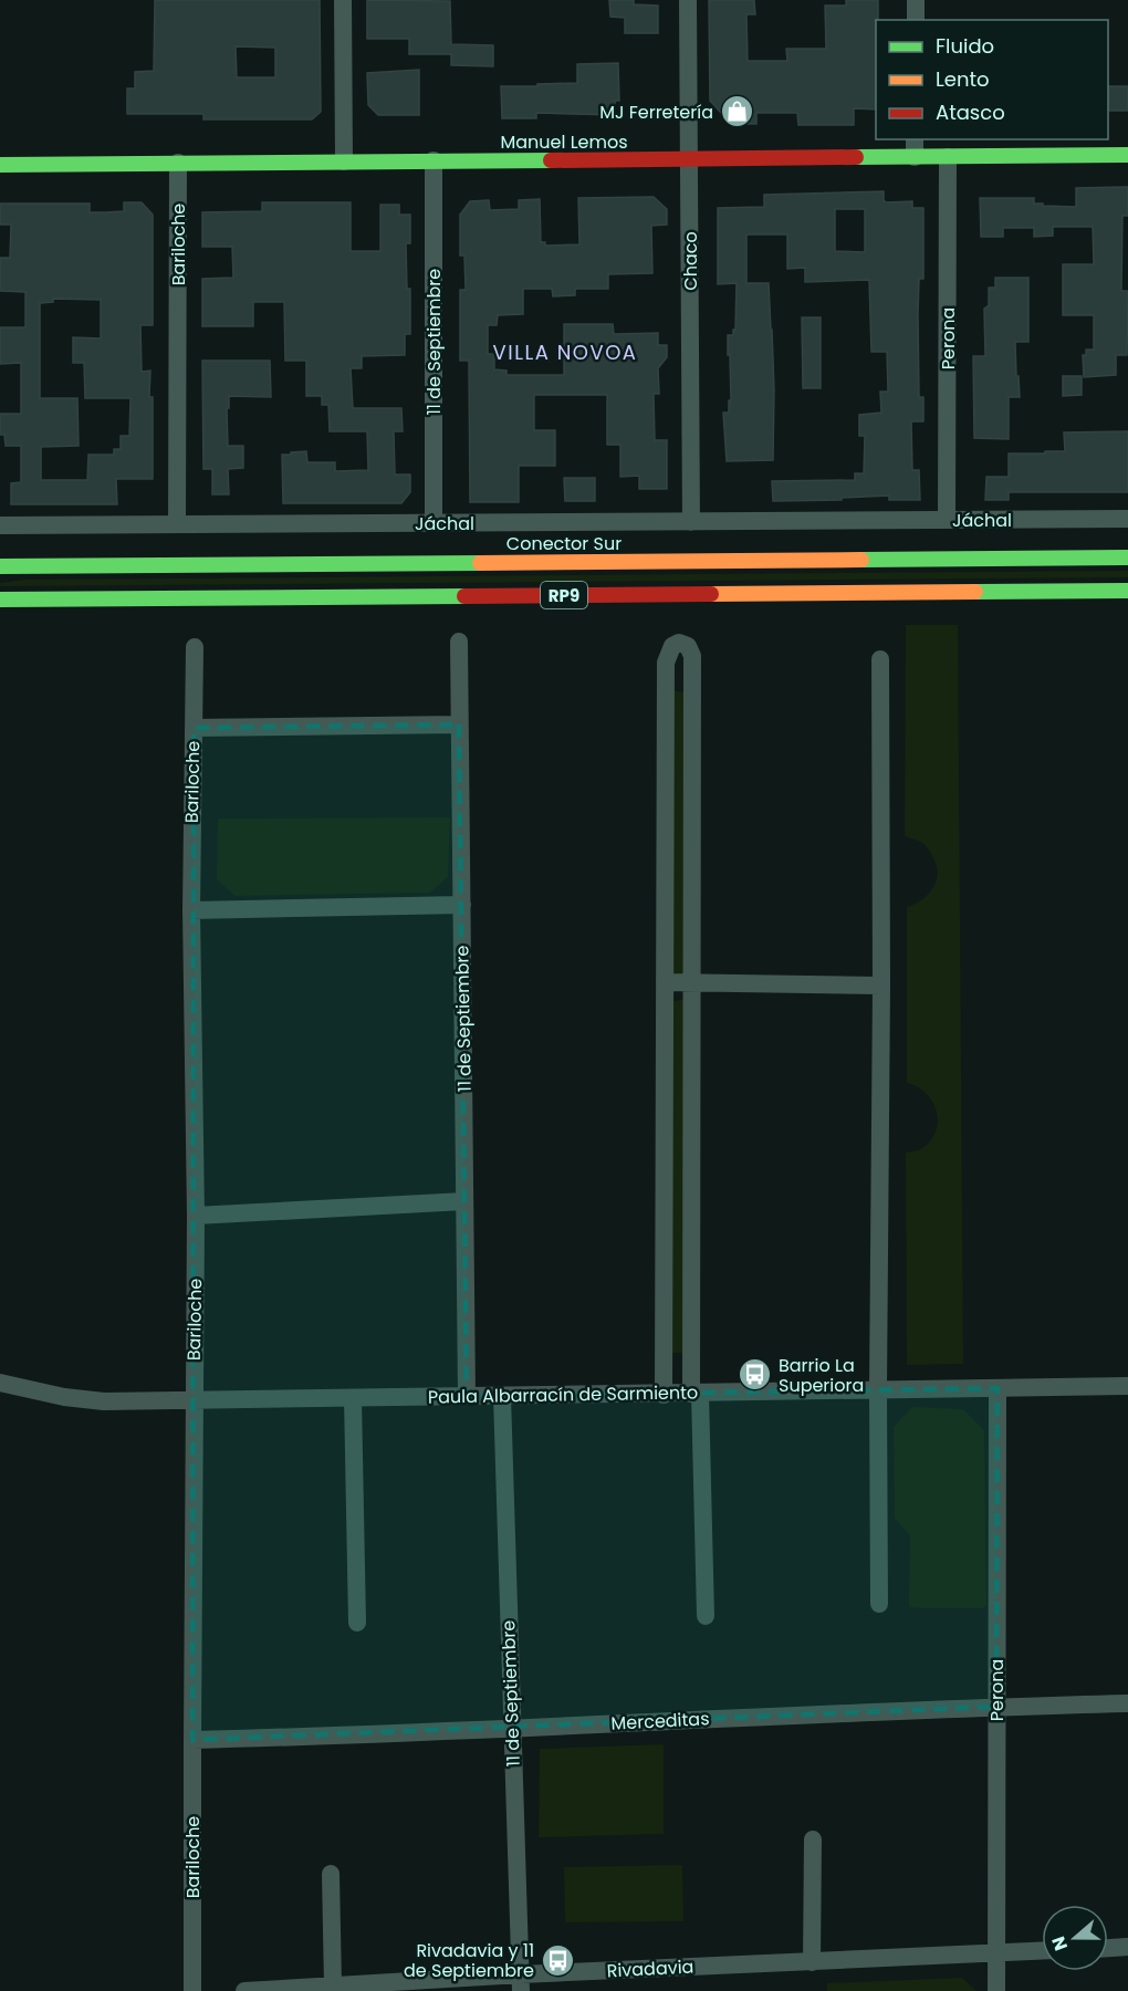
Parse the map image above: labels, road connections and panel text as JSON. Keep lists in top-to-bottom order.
{
  "streets": {
    "main road": ["Manuel Lemos", "Conector Sur", "RP9"],
    "street": [
      "Bariloche",
      "Chaco",
      "Perona",
      "11 de Septiembre",
      "Jáchal",
      "Paula Albarracín de Sarmiento",
      "Merceditas",
      "Rivadavia"
    ]
  },
  "crossings": [
    ["Manuel Lemos", "Bariloche"],
    ["Manuel Lemos", "Chaco"],
    ["Manuel Lemos", "Perona"],
    ["Manuel Lemos", "11 de Septiembre"],
    ["Bariloche", "Jáchal"],
    ["Bariloche", "Paula Albarracín de Sarmiento"],
    ["Bariloche", "Merceditas"],
    ["Chaco", "Jáchal"],
    ["Perona", "Jáchal"],
    ["Perona", "Paula Albarracín de Sarmiento"],
    ["Perona", "Merceditas"],
    ["Perona", "Rivadavia"],
    ["11 de Septiembre", "Jáchal"],
    ["11 de Septiembre", "Paula Albarracín de Sarmiento"],
    ["11 de Septiembre", "Merceditas"],
    ["11 de Septiembre", "Rivadavia"]
  ],
  "districts": ["VILLA NOVOA"],
  "places": {
    "shop": ["MJ Ferretería"],
    "bus stop": ["Barrio La Superiora", "Rivadavia y 11 de Septiembre"]
  },
  "legend": ["Fluido", "Lento", "Atasco"],
  "north": "left"
}
